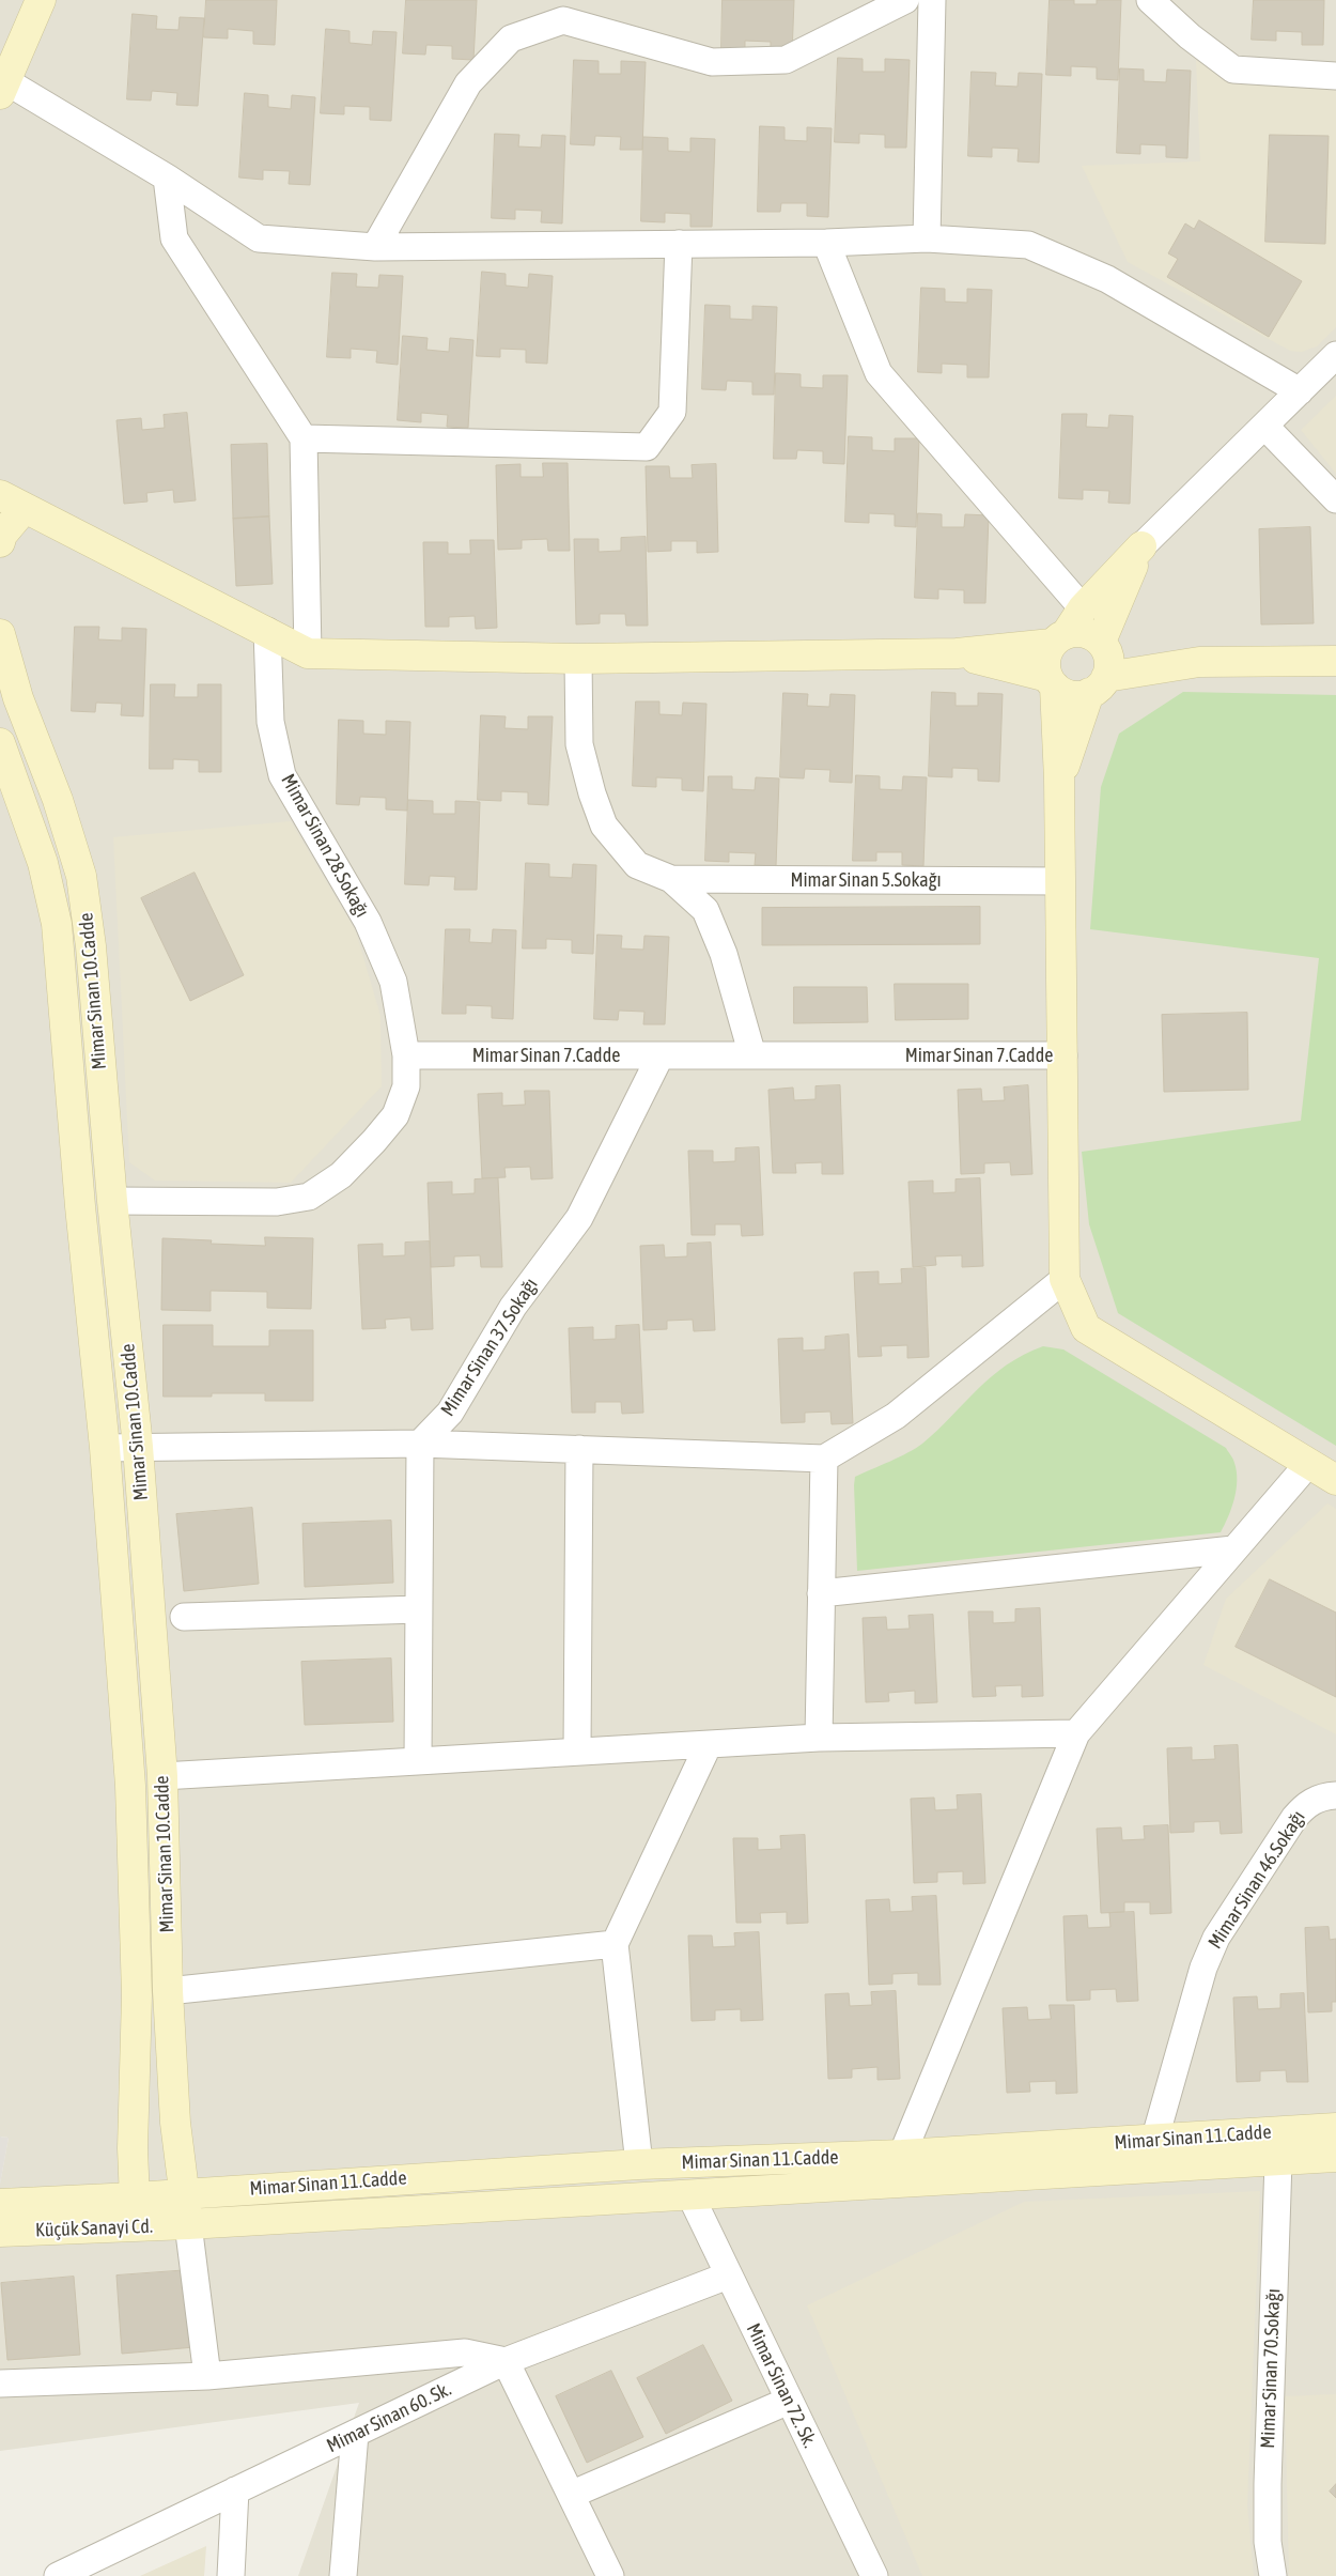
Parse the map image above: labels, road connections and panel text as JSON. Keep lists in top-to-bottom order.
{
  "streets": {
    "street": [
      "Mimar Sinan 28.Sokağı",
      "Mimar Sinan 5.Sokağı",
      "Mimar Sinan 10.Cadde",
      "Mimar Sinan 7.Cadde",
      "Mimar Sinan 37.Sokağı",
      "Mimar Sinan 46.Sokağı",
      "Mimar Sinan 11.Cadde",
      "Küçük Sanayi Cd.",
      "Mimar Sinan 70.Sokağı",
      "Mimar Sinan 72. Sk.",
      "Mimar Sinan 60. Sk."
    ]
  },
  "crossings": [
    ["Mimar Sinan 28.Sokağı", "Mimar Sinan 7.Cadde"],
    ["Mimar Sinan 10.Cadde", "Mimar Sinan 11.Cadde"],
    ["Mimar Sinan 10.Cadde", "Küçük Sanayi Cd."],
    ["Mimar Sinan 7.Cadde", "Mimar Sinan 37.Sokağı"],
    ["Mimar Sinan 46.Sokağı", "Mimar Sinan 11.Cadde"],
    ["Mimar Sinan 11.Cadde", "Küçük Sanayi Cd."],
    ["Mimar Sinan 11.Cadde", "Mimar Sinan 70.Sokağı"],
    ["Mimar Sinan 11.Cadde", "Mimar Sinan 72. Sk."],
    ["Mimar Sinan 72. Sk.", "Mimar Sinan 60. Sk."]
  ]
}
